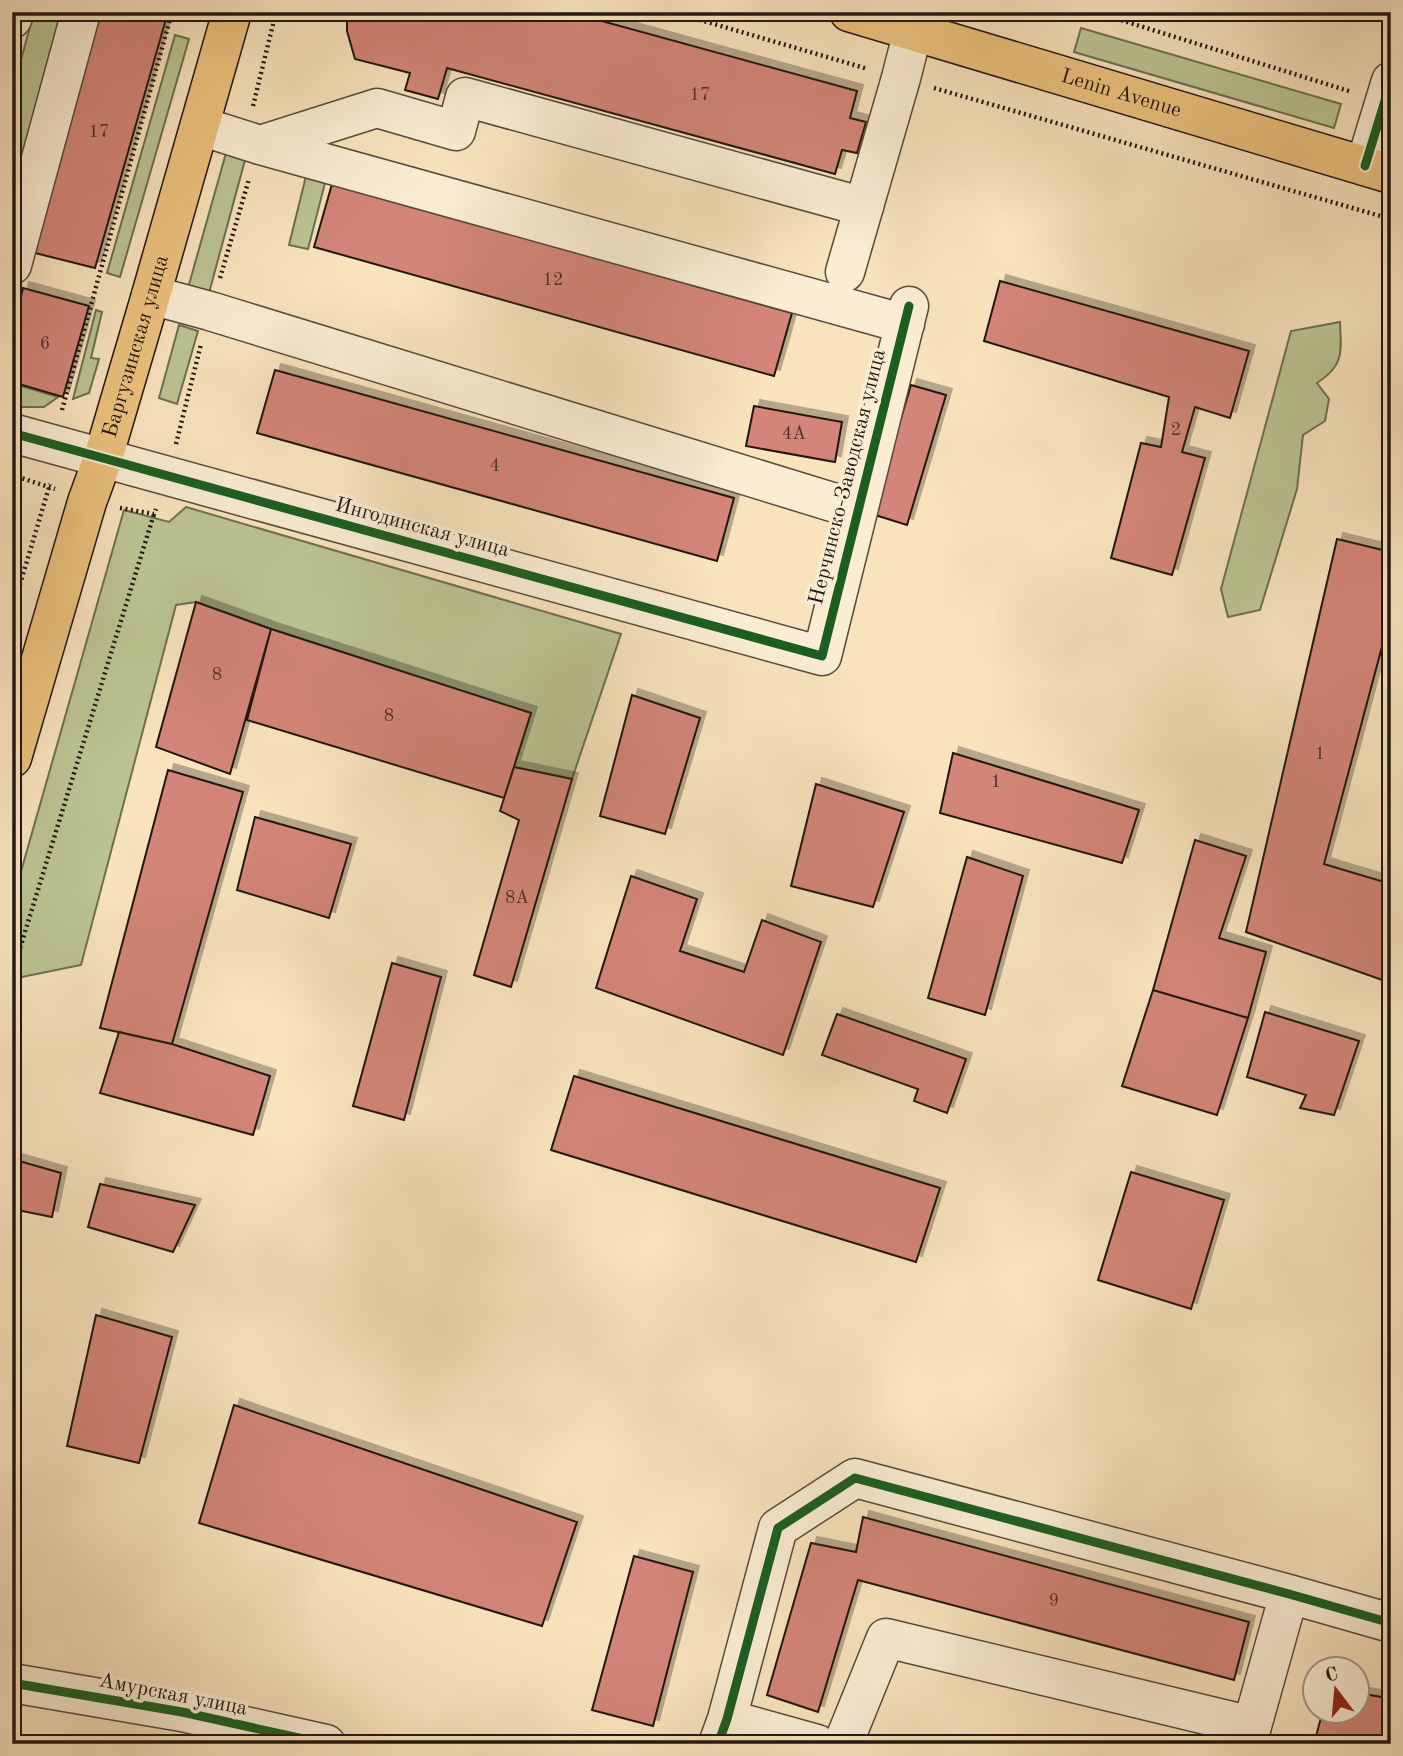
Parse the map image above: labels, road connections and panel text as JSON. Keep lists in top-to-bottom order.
{
  "streets": {
    "main road": ["Lenin Avenue", "Баргузинская улица"],
    "street": ["Нерчинско-Заводская улица", "Ингодинская улица", "Амурская улица"]
  },
  "crossings": [
    ["Баргузинская улица", "Ингодинская улица"],
    ["Нерчинско-Заводская улица", "Ингодинская улица"]
  ],
  "house_numbers": [
    "17",
    "17",
    "12",
    "6",
    "2",
    "4А",
    "4",
    "8",
    "8",
    "1",
    "1",
    "8А",
    "9"
  ],
  "north": "top"
}
